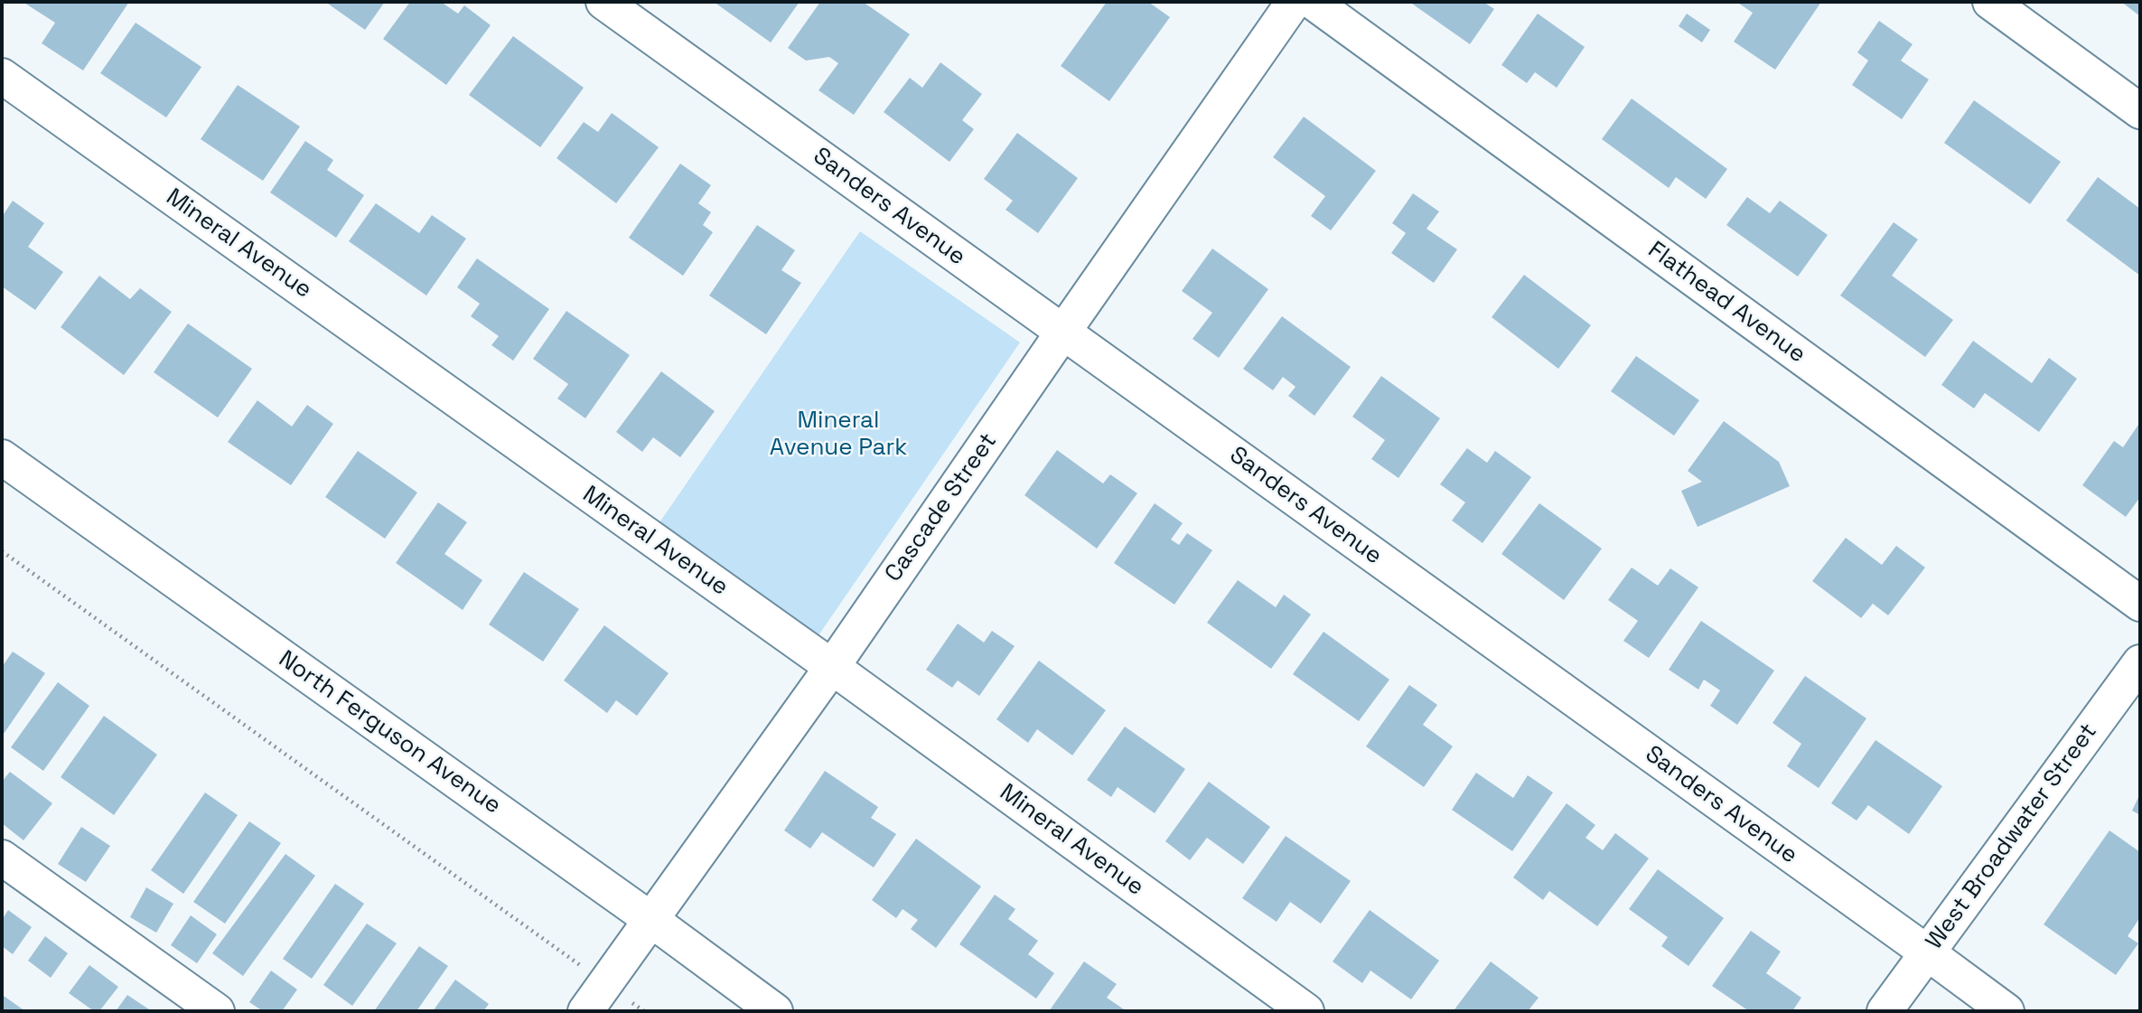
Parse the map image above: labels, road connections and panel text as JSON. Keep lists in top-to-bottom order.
{
  "streets": {
    "street": [
      "Sanders Avenue",
      "Mineral Avenue",
      "Flathead Avenue",
      "Cascade Street",
      "North Ferguson Avenue",
      "West Broadwater Street"
    ]
  },
  "crossings": [
    ["Sanders Avenue", "Cascade Street"],
    ["Sanders Avenue", "West Broadwater Street"],
    ["Mineral Avenue", "Cascade Street"],
    ["Cascade Street", "North Ferguson Avenue"]
  ],
  "parks": ["Mineral Avenue Park"]
}
